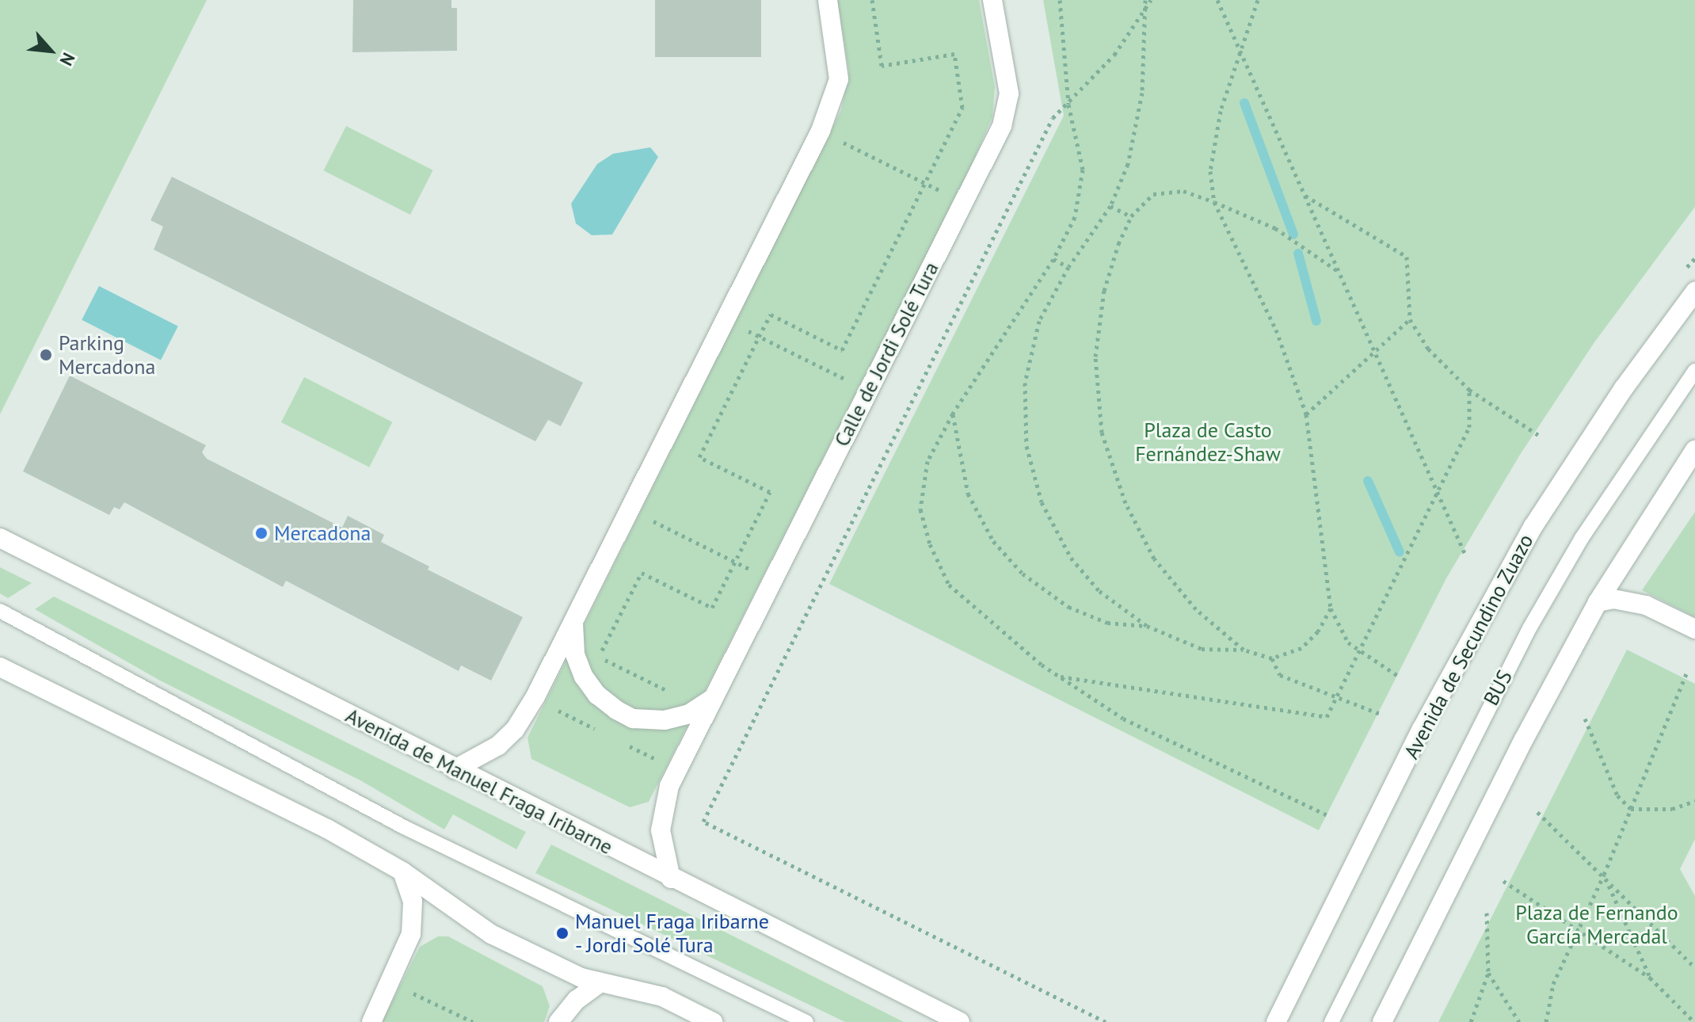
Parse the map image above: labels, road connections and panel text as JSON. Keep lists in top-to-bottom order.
{
  "streets": {
    "street": ["Calle de Jordi Solé Tura", "Avenida de Secundino Zuazo", "Avenida de Manuel Fraga Iribarne"],
    "lane": ["BUS"]
  },
  "crossings": [
    ["Calle de Jordi Solé Tura", "Avenida de Manuel Fraga Iribarne"]
  ],
  "parks": ["Plaza de Casto Fernández-Shaw", "Plaza de Fernando García Mercadal"],
  "places": ["Parking Mercadona", "Mercadona", "Manuel Fraga Iribarne - Jordi Solé Tura"],
  "north": "bottom right"
}
